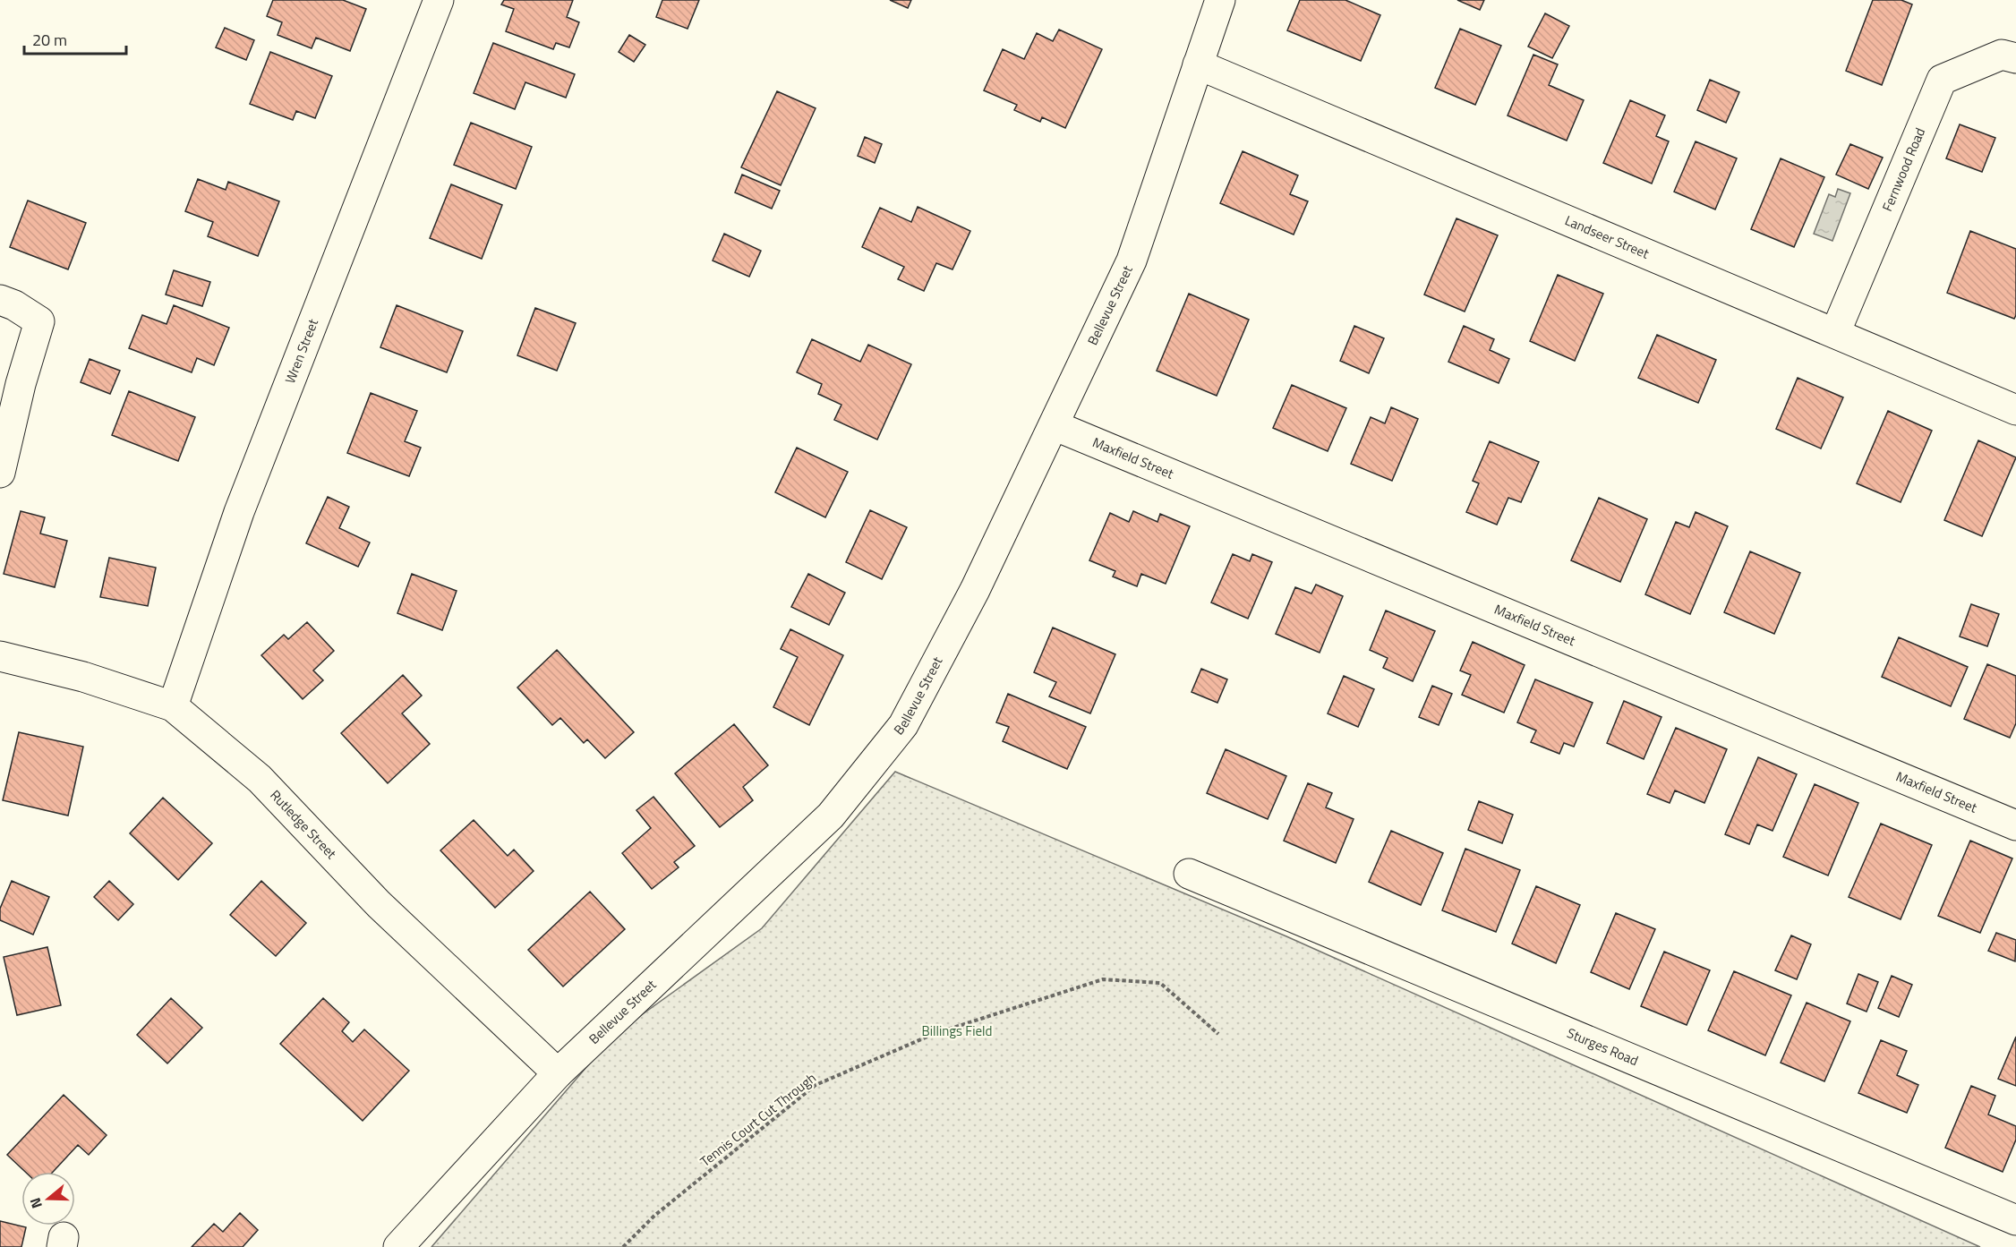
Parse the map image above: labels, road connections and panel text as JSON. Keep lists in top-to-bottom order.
{
  "streets": {
    "street": [
      "Fernwood Road",
      "Landseer Street",
      "Bellevue Street",
      "Wren Street",
      "Maxfield Street",
      "Rutledge Street",
      "Sturges Road"
    ],
    "path": ["Tennis Court Cut Through"]
  },
  "crossings": [
    ["Fernwood Road", "Landseer Street"],
    ["Landseer Street", "Bellevue Street"],
    ["Bellevue Street", "Maxfield Street"],
    ["Bellevue Street", "Rutledge Street"],
    ["Wren Street", "Rutledge Street"]
  ],
  "parks": ["Billings Field"],
  "scale_bar": "20 m",
  "north": "left"
}
